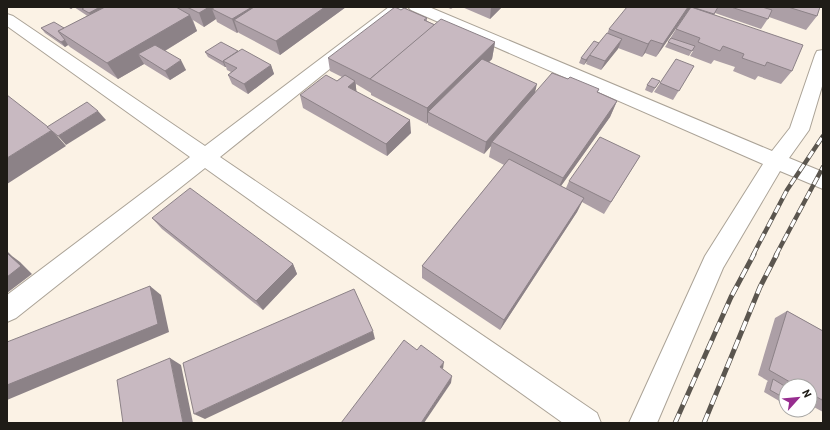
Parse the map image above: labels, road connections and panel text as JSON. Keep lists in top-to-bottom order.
{
  "north": "top right"
}
